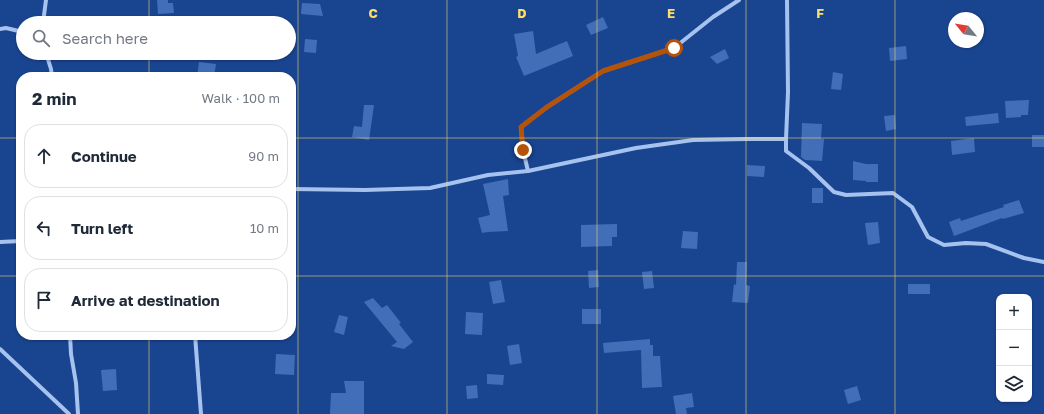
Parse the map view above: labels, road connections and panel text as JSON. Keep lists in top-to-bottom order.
{
  "north": "top left",
  "page": {
    "search": "Search here",
    "heading": ["2 min", "Walk · 100 m"],
    "list": [
      ["Continue", "90 m"],
      ["Turn left", "10 m"],
      "Arrive at destination"
    ],
    "map_buttons": ["+", "−"]
  },
  "grid": {
    "columns": [
      "C",
      "D",
      "E",
      "F"
    ]
  }
}
